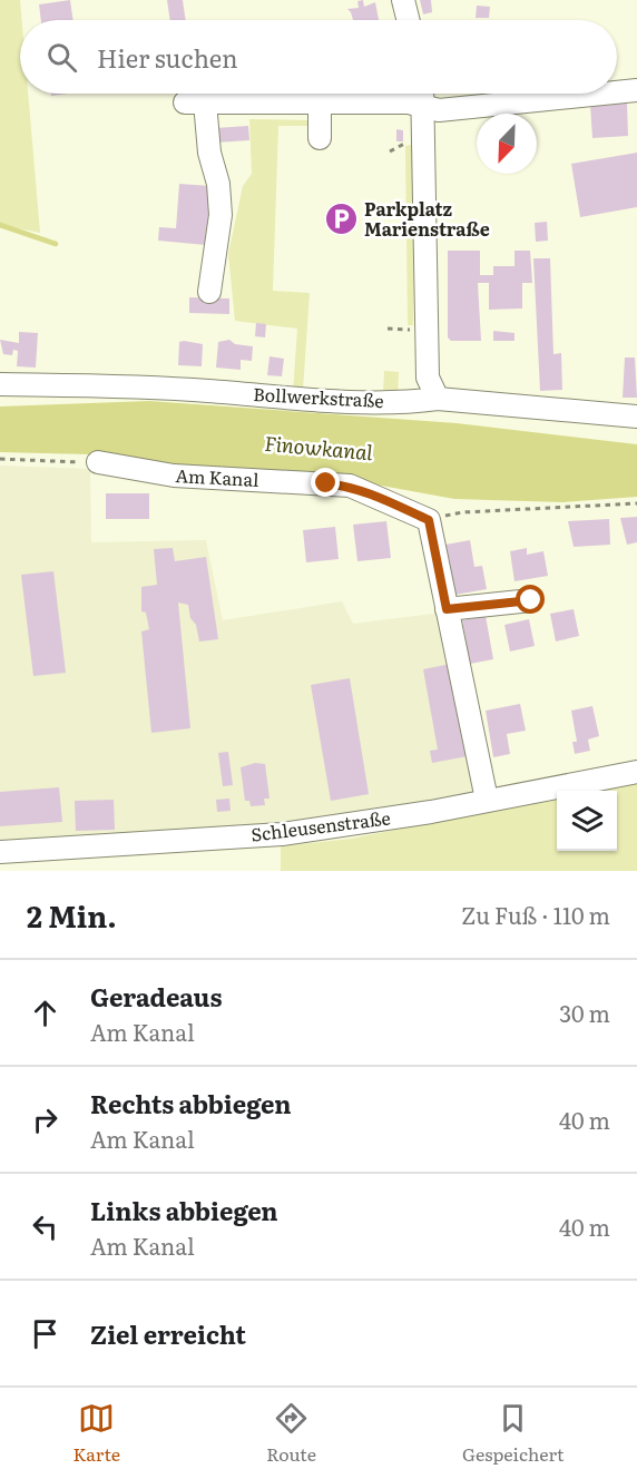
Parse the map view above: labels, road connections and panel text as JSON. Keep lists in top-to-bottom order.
{
  "streets": {
    "street": ["Bollwerkstraße", "Am Kanal", "Schleusenstraße"]
  },
  "water": ["Finowkanal"],
  "places": {
    "parking": ["Parkplatz Marienstraße"]
  },
  "north": "bottom left",
  "page": {
    "search": "Hier suchen",
    "heading": ["2 Min.", "Zu Fuß · 110 m"],
    "list": [
      ["Geradeaus", "Am Kanal", "30 m"],
      ["Rechts abbiegen", "Am Kanal", "40 m"],
      ["Links abbiegen", "Am Kanal", "40 m"],
      "Ziel erreicht"
    ],
    "nav": ["Karte", "Route", "Gespeichert"]
  }
}
